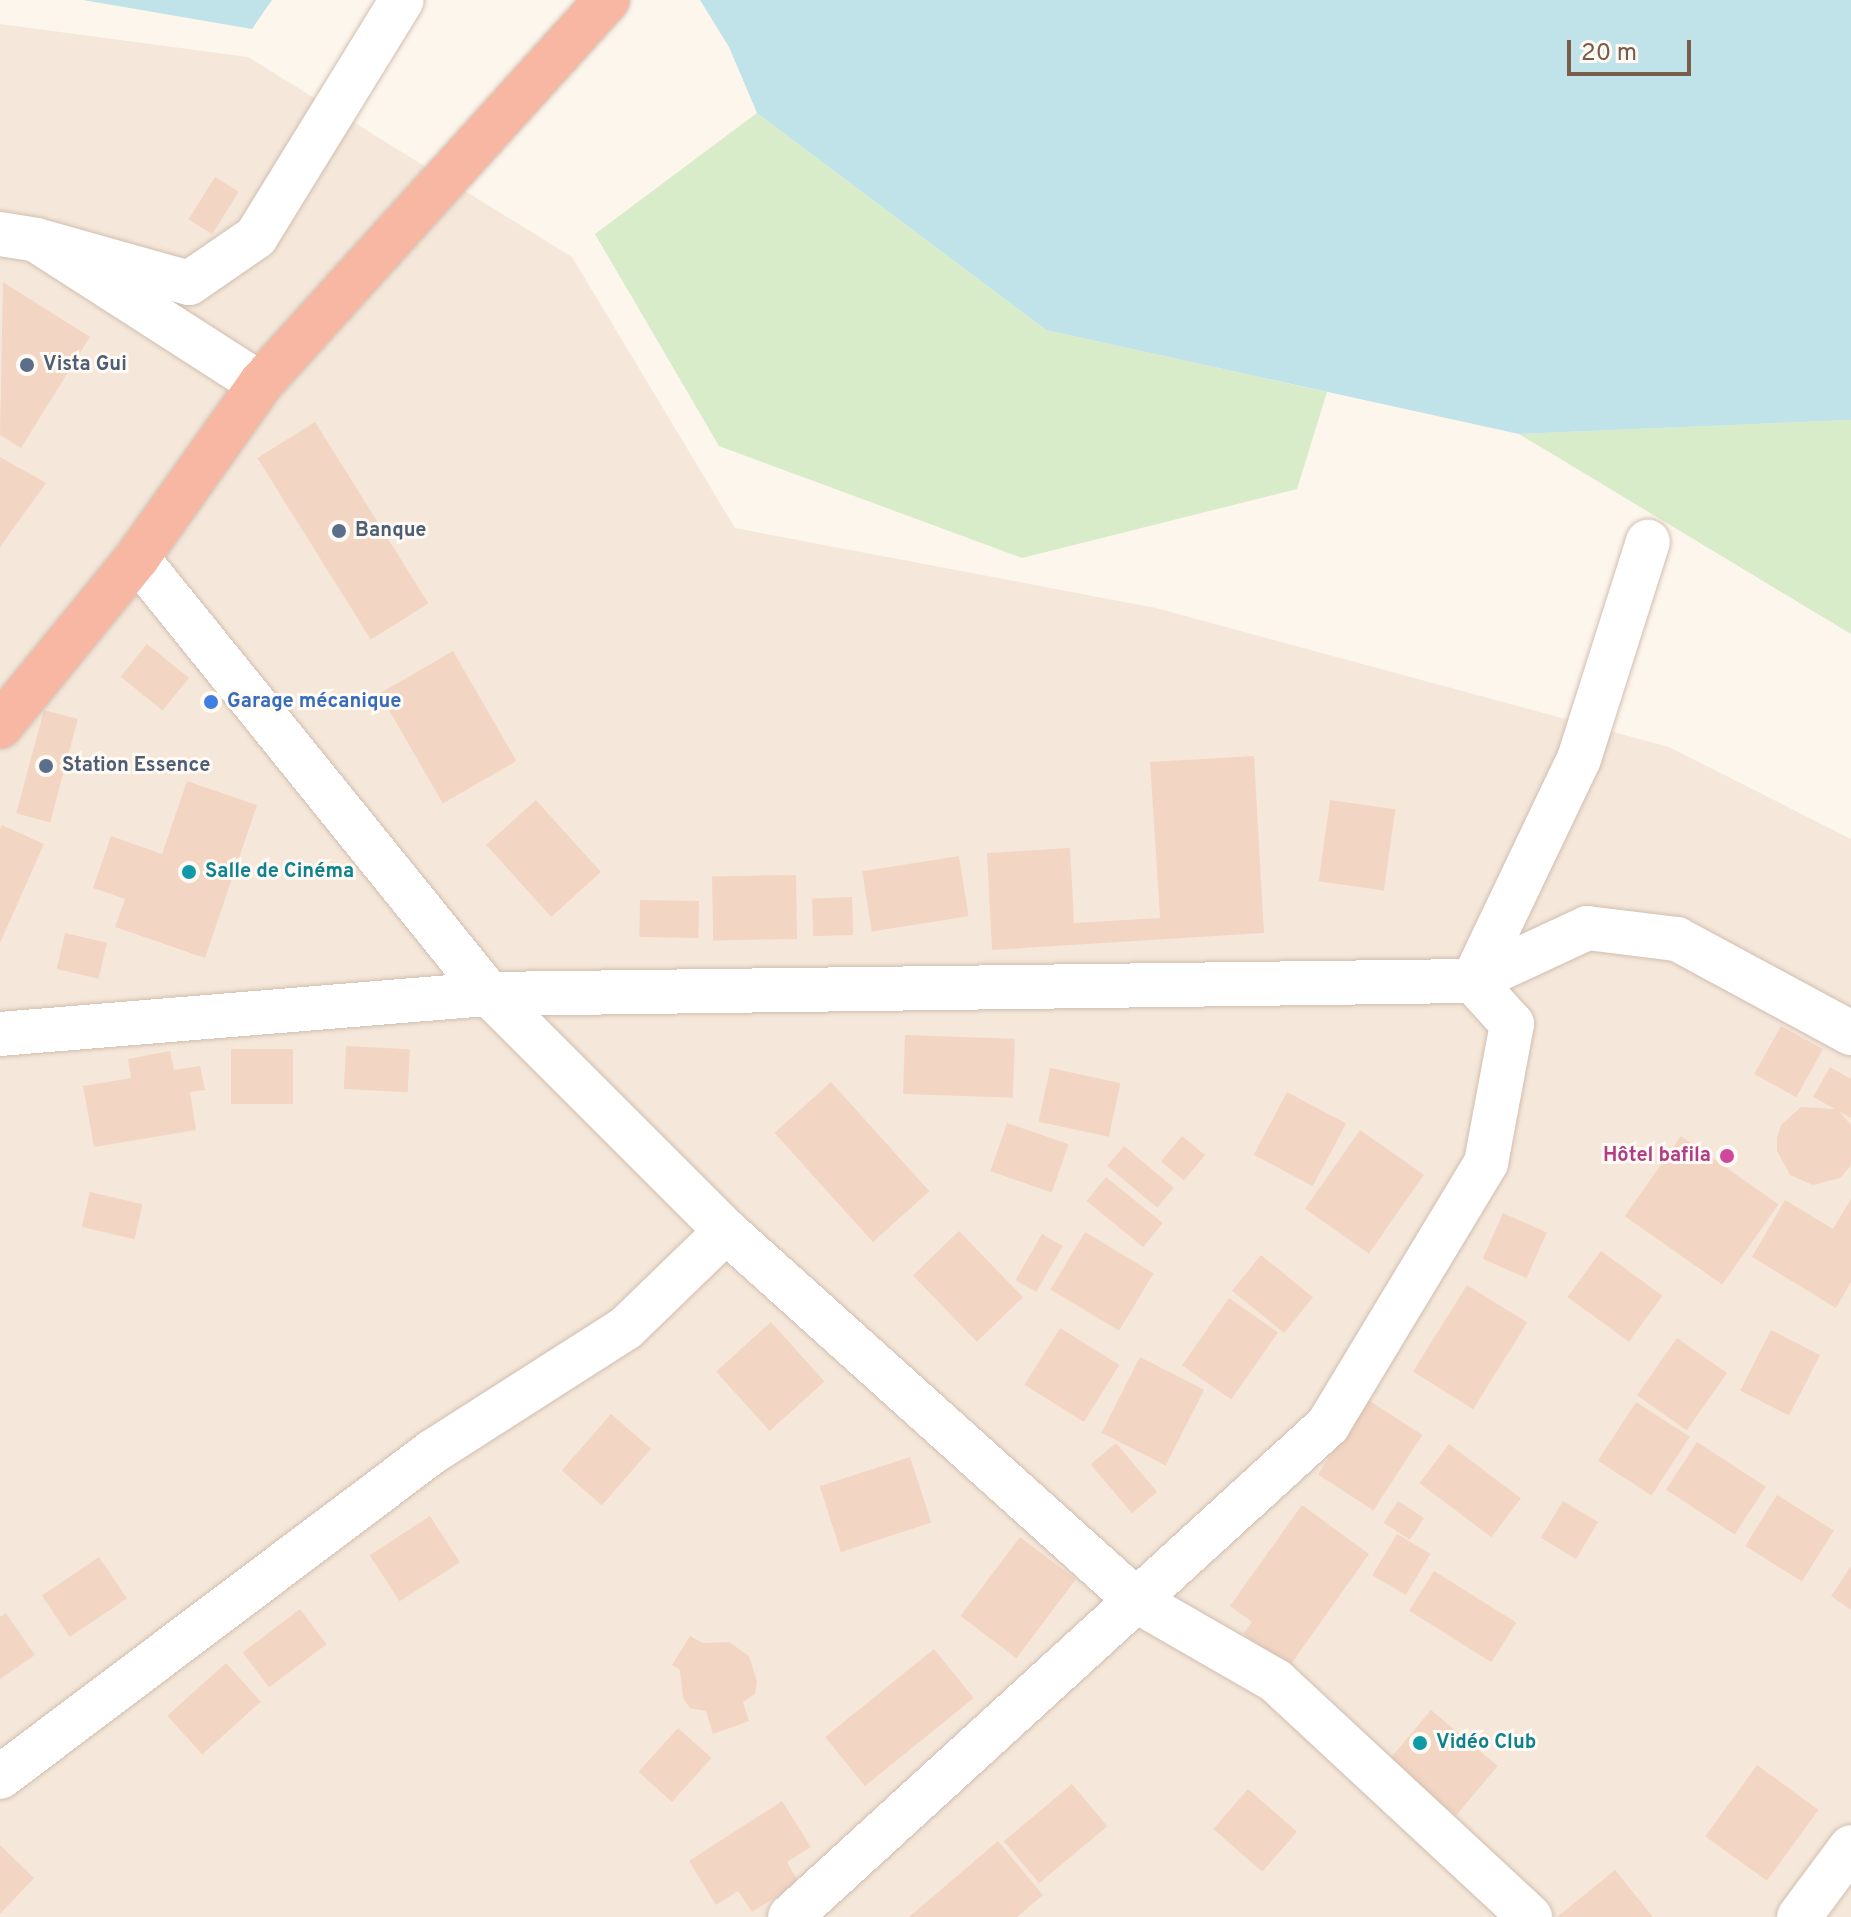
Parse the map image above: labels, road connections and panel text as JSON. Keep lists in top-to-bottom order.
{
  "places": [
    "Vista Gui",
    "Banque",
    "Garage mécanique",
    "Station Essence",
    "Salle de Cinéma",
    "Hôtel bafila",
    "Vidéo Club"
  ],
  "scale_bar": "20 m"
}
